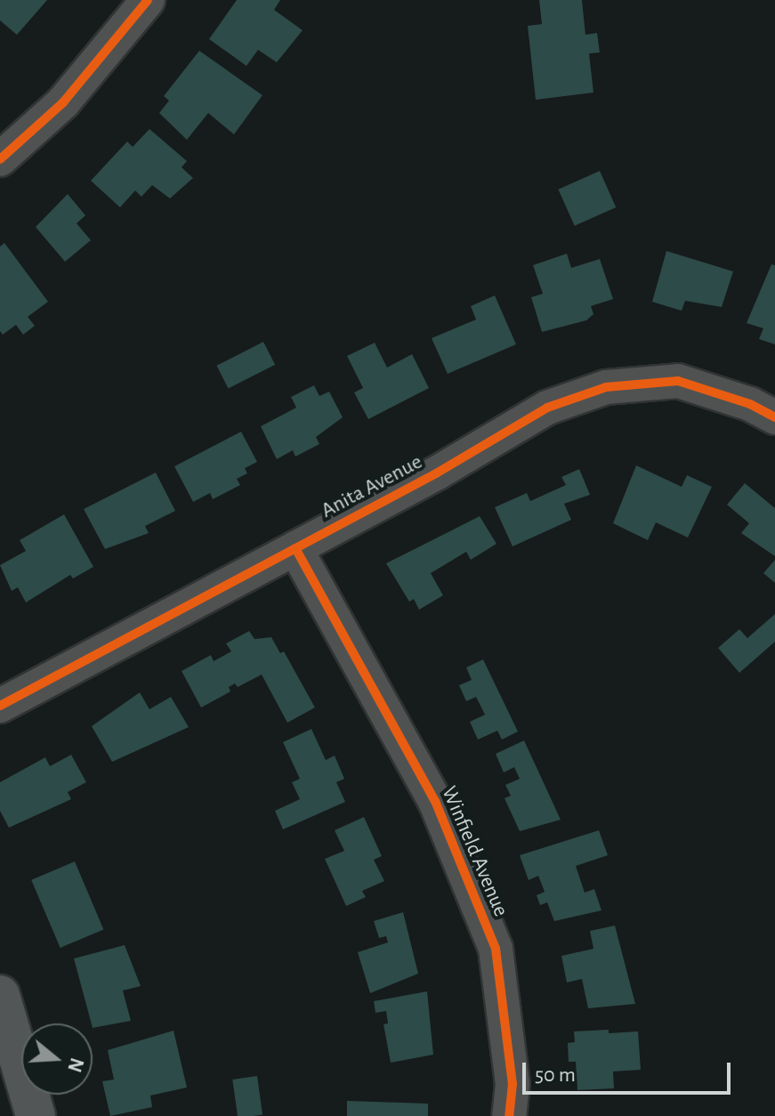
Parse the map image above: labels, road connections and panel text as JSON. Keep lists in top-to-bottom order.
{
  "streets": {
    "street": ["Anita Avenue", "Winfield Avenue"]
  },
  "crossings": [
    ["Anita Avenue", "Winfield Avenue"]
  ],
  "scale_bar": "50 m",
  "north": "right"
}
